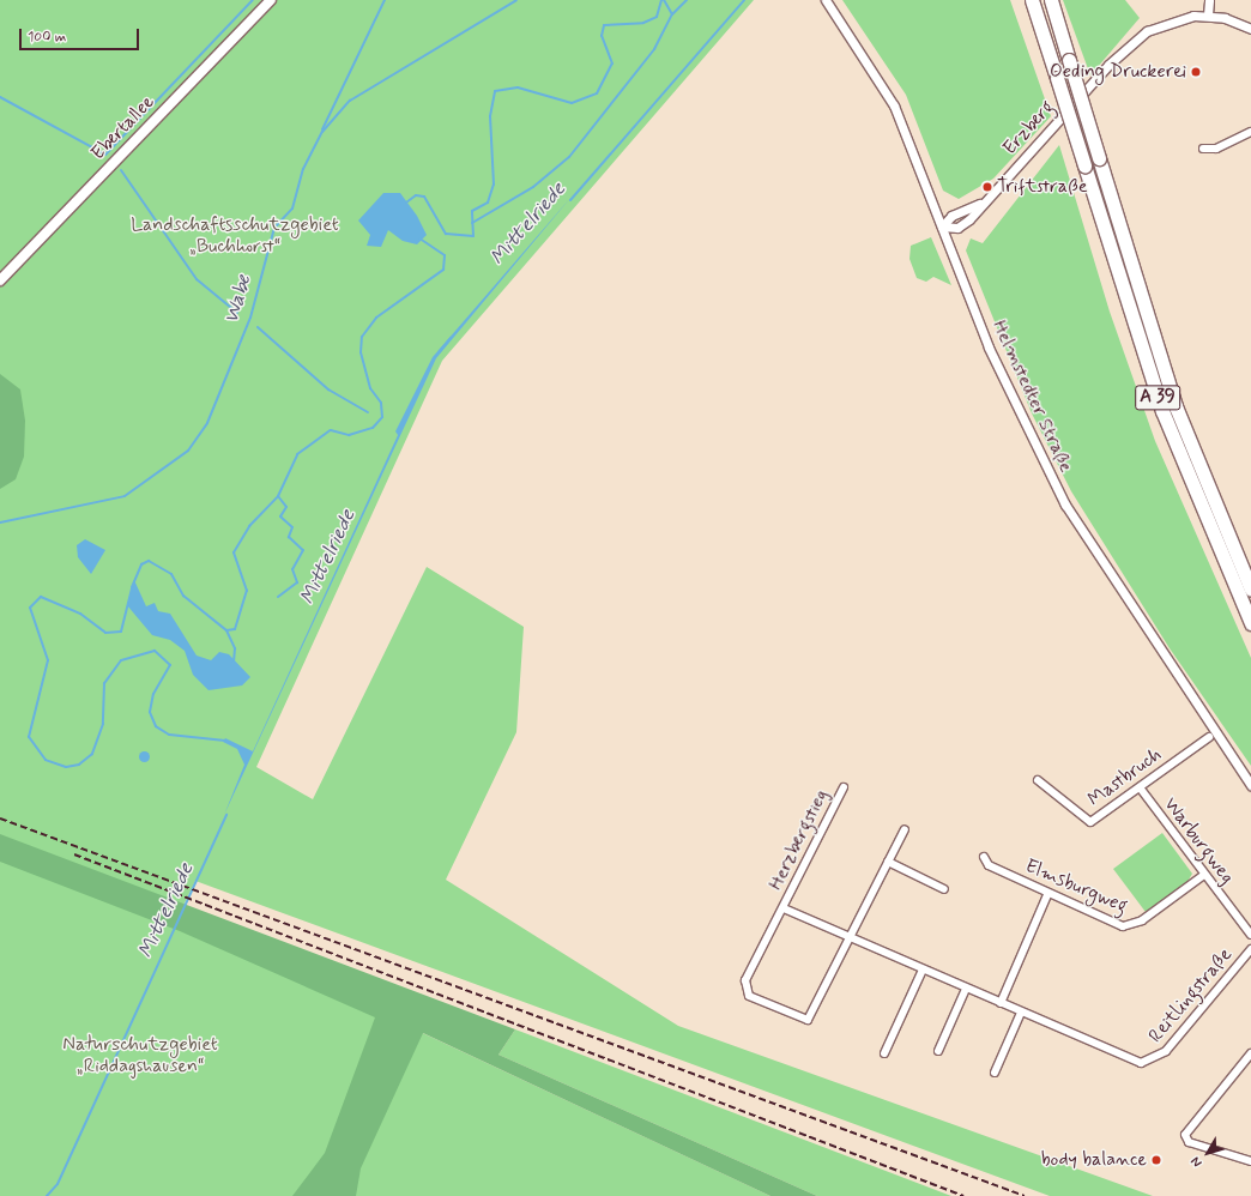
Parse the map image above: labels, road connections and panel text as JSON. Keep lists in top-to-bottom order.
{
  "streets": {
    "highway": ["A 39"],
    "main road": ["Ebertallee"],
    "street": [
      "Erzberg",
      "Helmstedter Straße",
      "Mastbruch",
      "Herzbergstieg",
      "Warburgweg",
      "Elmsburgweg",
      "Reitlingstraße"
    ]
  },
  "crossings": [
    ["Erzberg", "Helmstedter Straße"],
    ["Mastbruch", "Warburgweg"],
    ["Herzbergstieg", "Reitlingstraße"],
    ["Warburgweg", "Elmsburgweg"]
  ],
  "water": ["Mittelriede", "Wabe"],
  "parks": ["Landschaftsschutzgebiet „Buchhorst“", "Naturschutzgebiet „Riddagshausen“"],
  "places": ["Oeding Druckerei", "Triftstraße", "body balance"],
  "scale_bar": "100 m",
  "north": "bottom left"
}
